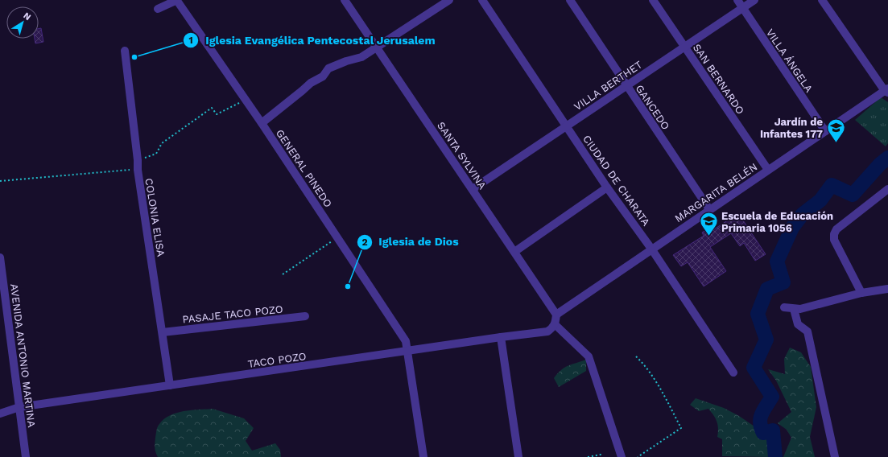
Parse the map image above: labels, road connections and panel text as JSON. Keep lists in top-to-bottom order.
{
  "streets": {
    "street": [
      "VILLA ÁNGELA",
      "SAN BERNARDO",
      "VILLA BERTHET",
      "GANCEDO",
      "SANTA SYLVINA",
      "GENERAL PINEDO",
      "CIUDAD DE CHARATA",
      "MARGARITA BELÉN",
      "COLONIA ELISA",
      "PASAJE TACO POZO",
      "AVENIDA ANTONIO MARTINA",
      "TACO POZO"
    ]
  },
  "crossings": [
    ["VILLA ÁNGELA", "VILLA BERTHET"],
    ["VILLA ÁNGELA", "MARGARITA BELÉN"],
    ["SAN BERNARDO", "VILLA BERTHET"],
    ["SAN BERNARDO", "MARGARITA BELÉN"],
    ["VILLA BERTHET", "GANCEDO"],
    ["VILLA BERTHET", "SANTA SYLVINA"],
    ["VILLA BERTHET", "CIUDAD DE CHARATA"],
    ["GANCEDO", "MARGARITA BELÉN"],
    ["SANTA SYLVINA", "MARGARITA BELÉN"],
    ["GENERAL PINEDO", "TACO POZO"],
    ["CIUDAD DE CHARATA", "MARGARITA BELÉN"],
    ["COLONIA ELISA", "PASAJE TACO POZO"],
    ["COLONIA ELISA", "TACO POZO"],
    ["AVENIDA ANTONIO MARTINA", "TACO POZO"]
  ],
  "places": {
    "other": ["Iglesia Evangélica Pentecostal Jerusalem", "Iglesia de Dios"],
    "school or university": ["Jardín de Infantes 177", "Escuela de Educación Primaria 1056"]
  },
  "north": "top right"
}
